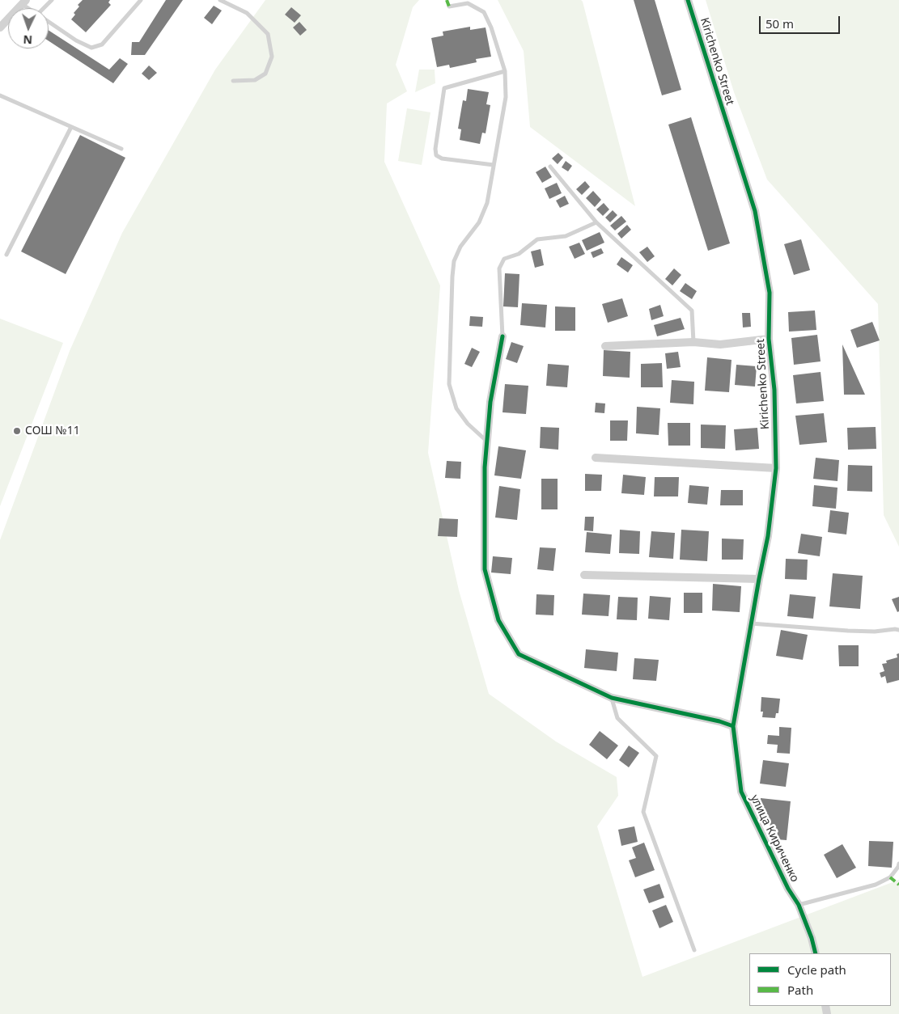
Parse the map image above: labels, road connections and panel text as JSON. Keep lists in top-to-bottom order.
{
  "streets": {
    "street": ["Kirichenko Street", "улица Кириченко"]
  },
  "crossings": [
    ["Kirichenko Street", "улица Кириченко"]
  ],
  "places": ["СОШ №11"],
  "legend": ["Cycle path", "Path"],
  "scale_bar": "50 m",
  "north": "bottom"
}
